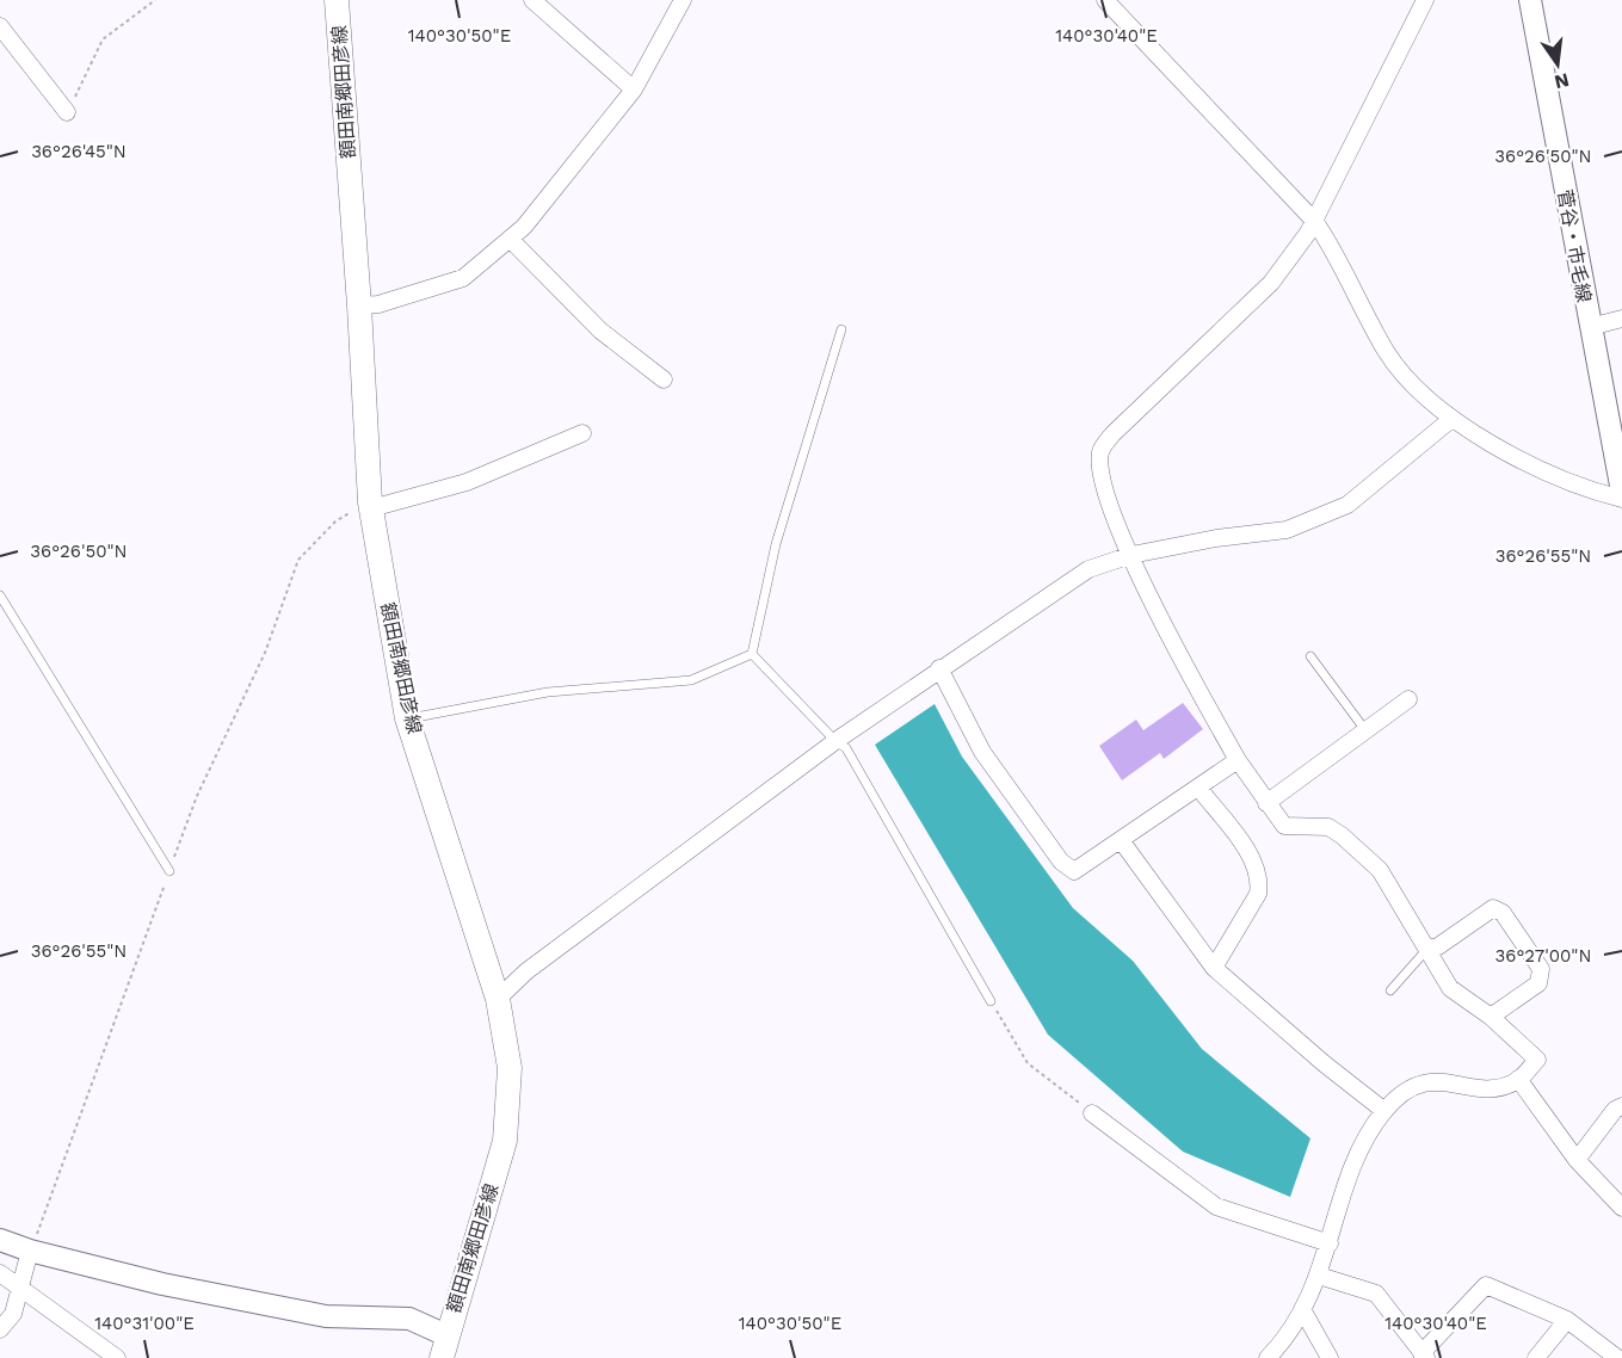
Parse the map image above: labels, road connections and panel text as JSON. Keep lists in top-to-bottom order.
{
  "streets": {
    "main road": ["額田南郷田彦線"],
    "street": ["菅谷・市毛線"]
  },
  "north": "bottom",
  "coordinates": [
    "140°30'50\"E",
    "140°30'40\"E",
    "36°26'45\"N",
    "36°26'50\"N",
    "36°26'55\"N",
    "36°27'00\"N",
    "140°31'00\"E"
  ]
}
